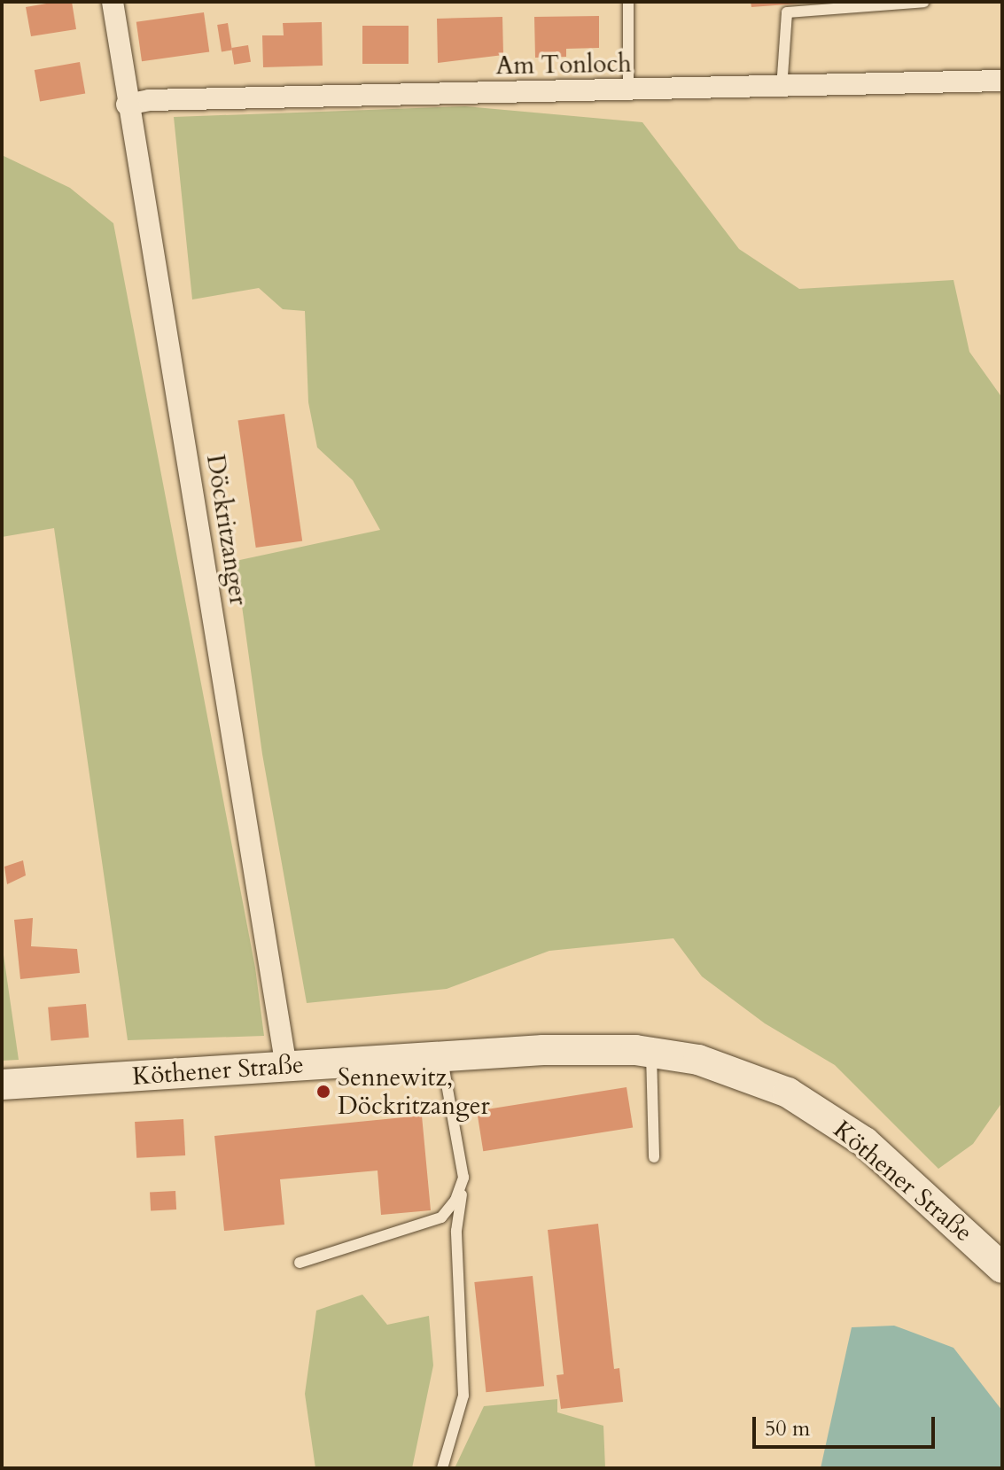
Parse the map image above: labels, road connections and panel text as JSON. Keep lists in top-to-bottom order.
{
  "streets": {
    "main road": ["Köthener Straße"],
    "street": ["Am Tonloch", "Döckritzanger"]
  },
  "crossings": [
    ["Am Tonloch", "Döckritzanger"],
    ["Döckritzanger", "Köthener Straße"]
  ],
  "places": ["Sennewitz, Döckritzanger"],
  "scale_bar": "50 m"
}
